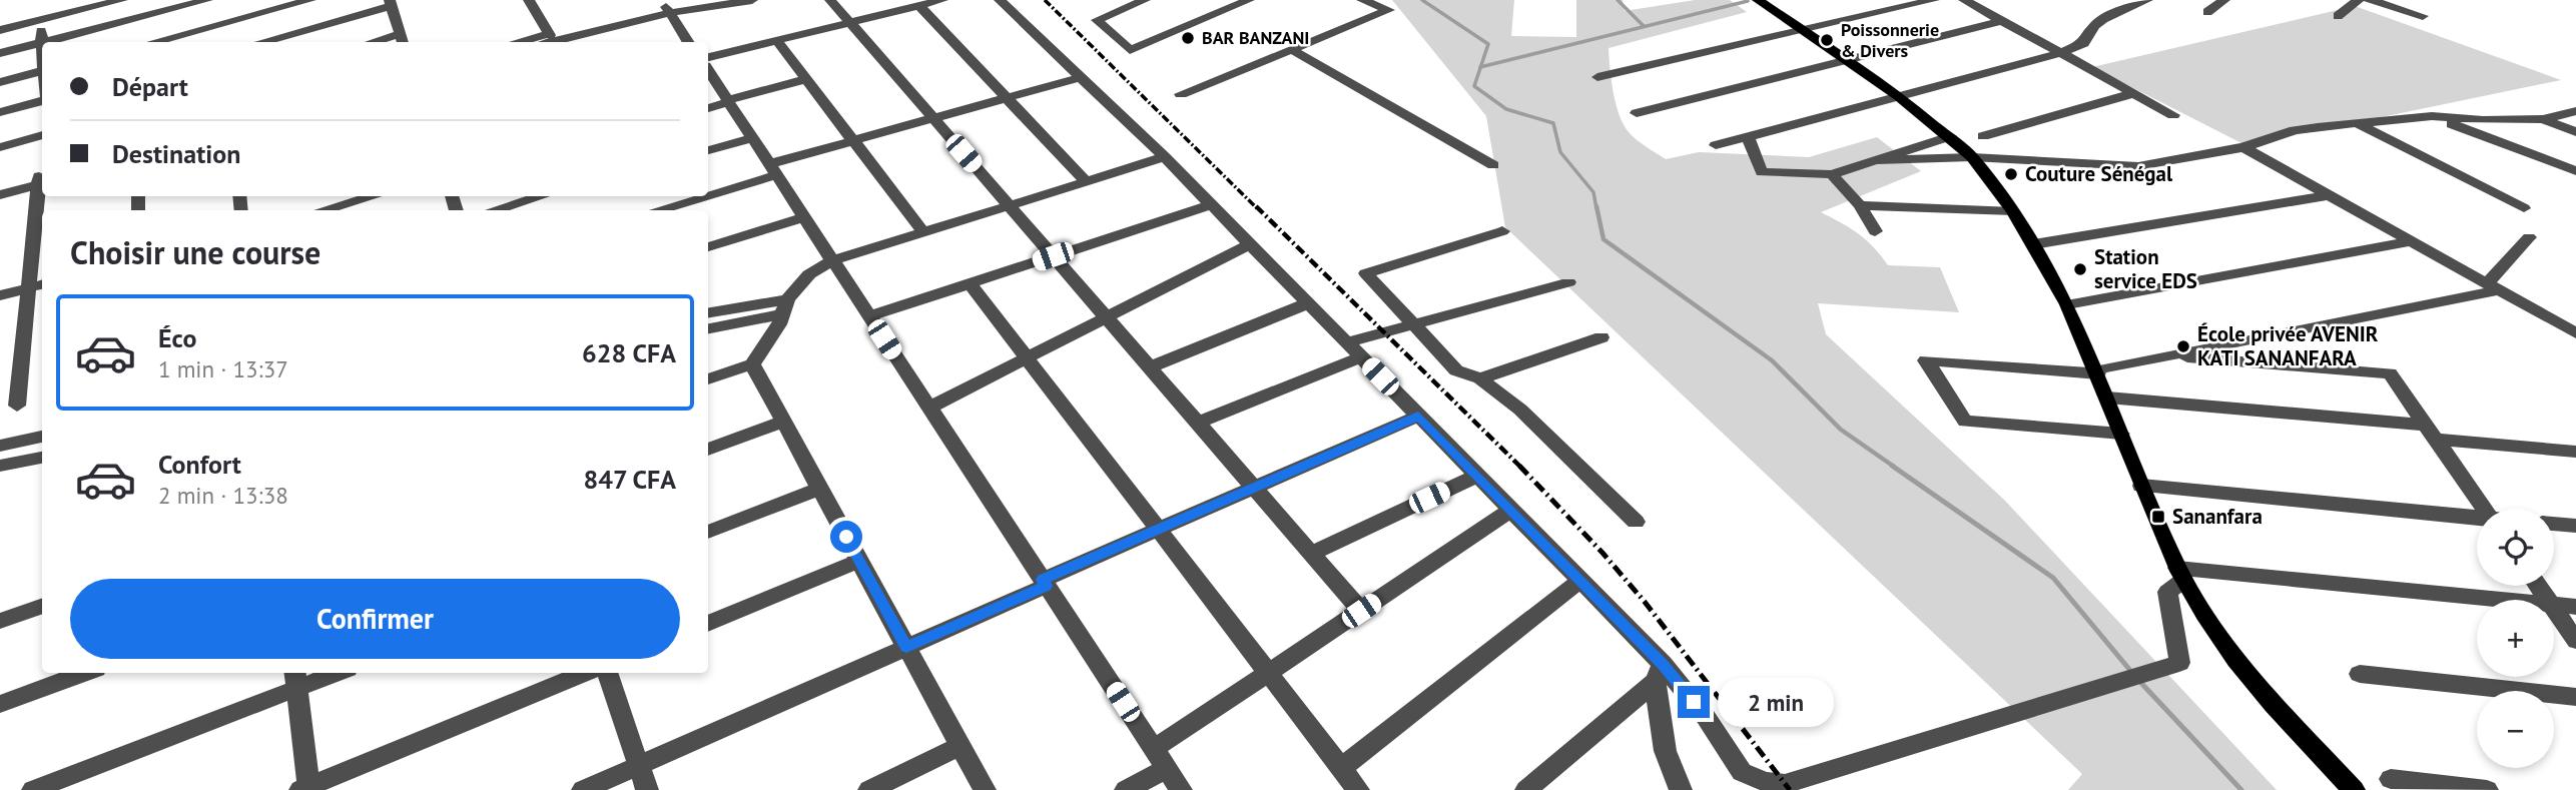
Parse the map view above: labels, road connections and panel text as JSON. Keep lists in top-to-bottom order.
{
  "places": {
    "other": [
      "BAR BANZANI",
      "Poissonnerie & Divers",
      "Couture Sénégal",
      "Station service EDS",
      "École privée AVENIR KATI SANANFARA"
    ],
    "transit": ["Sananfara"]
  },
  "page": {
    "banner": ["Départ", "Destination"],
    "heading": "Choisir une course",
    "list": [
      {
        "name": "Éco",
        "note": "1 min · 13:37",
        "value": "628 CFA"
      },
      {
        "name": "Confort",
        "note": "2 min · 13:38",
        "value": "847 CFA"
      }
    ],
    "map_buttons": ["+", "−"],
    "buttons": "Confirmer",
    "bubble": "2 min"
  }
}
